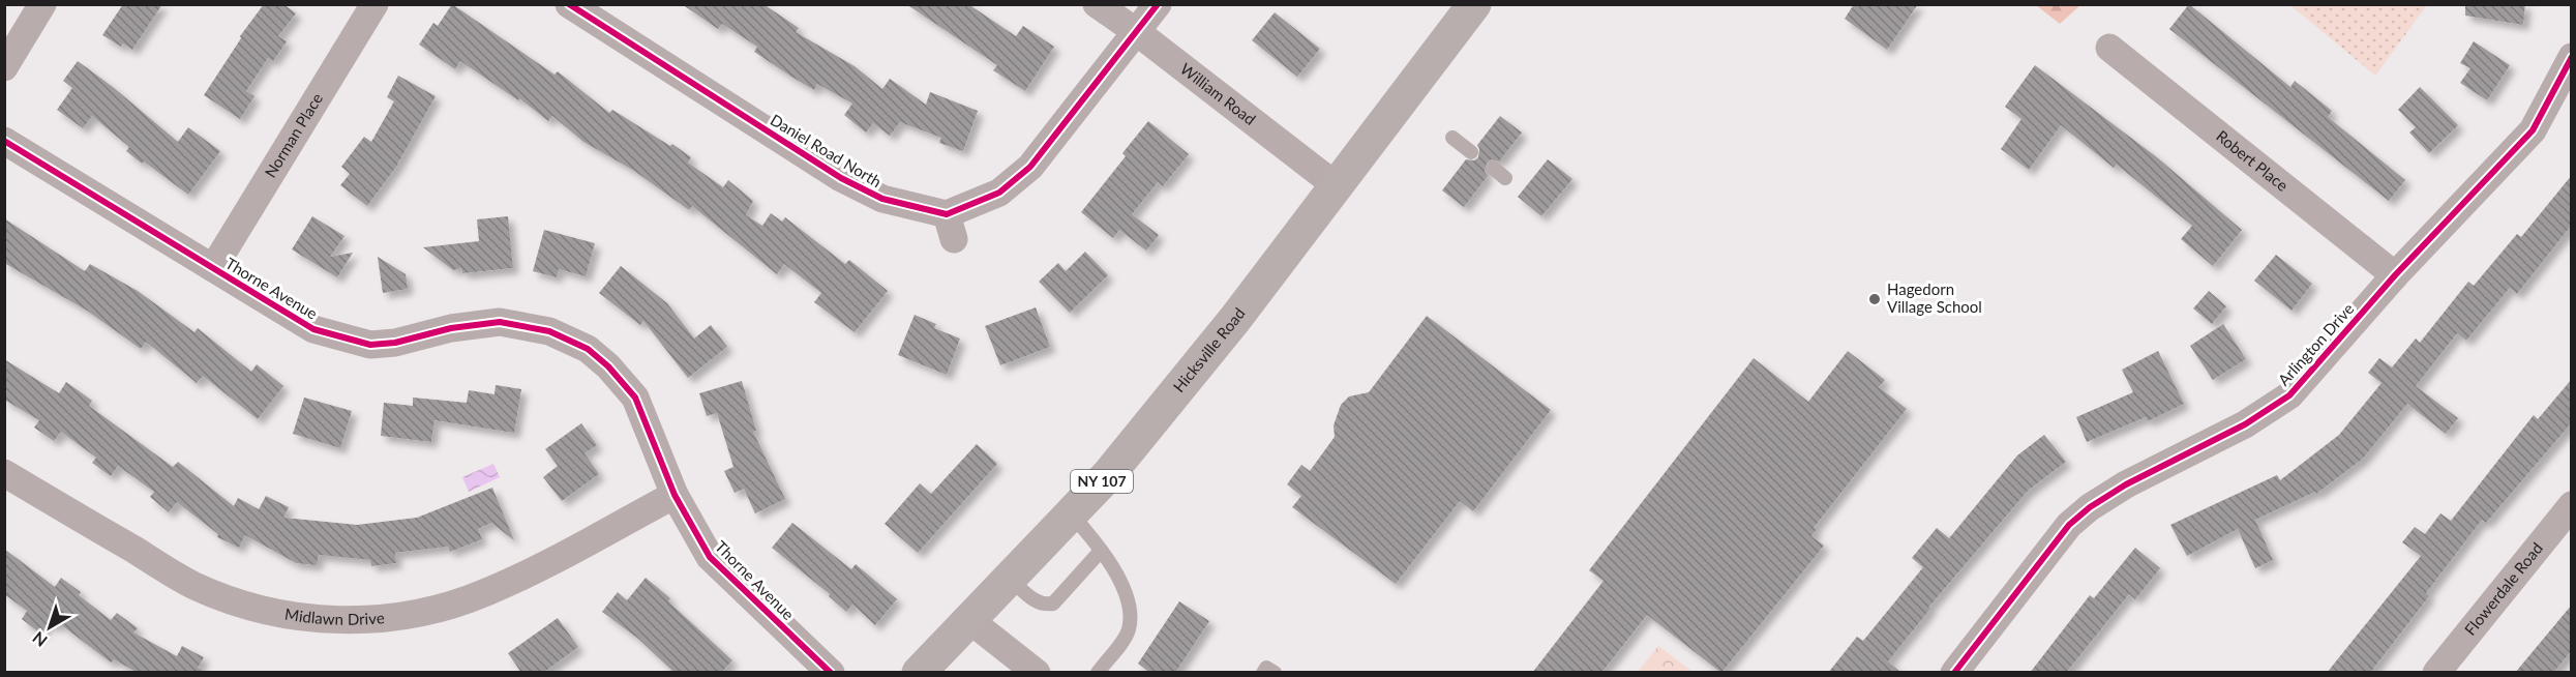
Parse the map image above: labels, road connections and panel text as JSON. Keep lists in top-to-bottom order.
{
  "streets": {
    "main road": ["Hicksville Road", "NY 107"],
    "street": [
      "William Road",
      "Norman Place",
      "Daniel Road North",
      "Robert Place",
      "Thorne Avenue",
      "Arlington Drive",
      "Flowerdale Road",
      "Midlawn Drive"
    ]
  },
  "crossings": [
    ["William Road", "Daniel Road North"],
    ["William Road", "Hicksville Road"],
    ["Norman Place", "Thorne Avenue"],
    ["Robert Place", "Arlington Drive"],
    ["Thorne Avenue", "Midlawn Drive"]
  ],
  "places": ["Hagedorn Village School"],
  "north": "bottom left"
}
